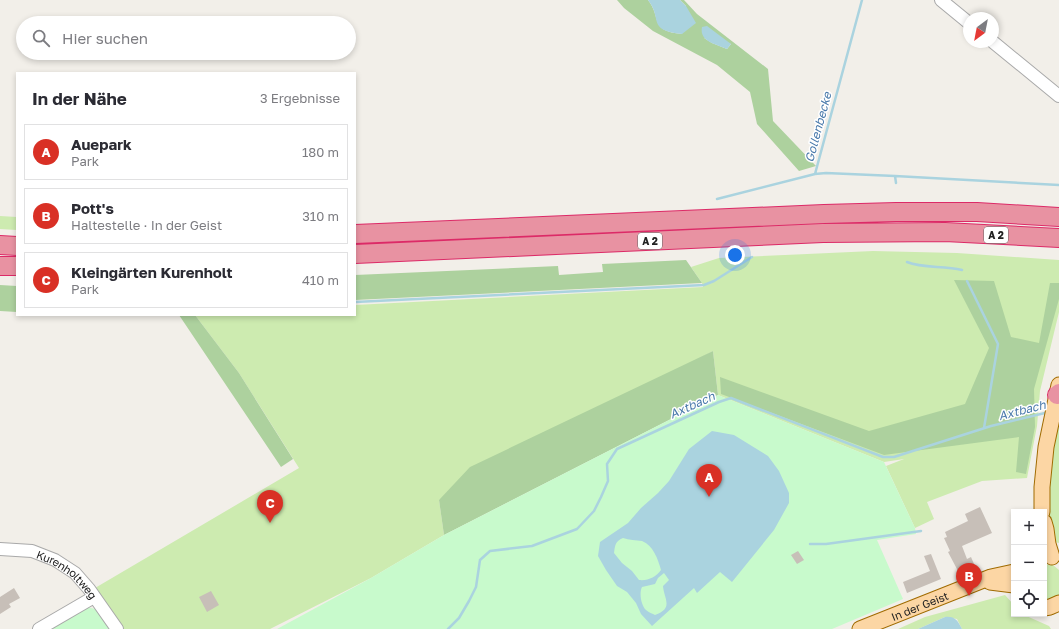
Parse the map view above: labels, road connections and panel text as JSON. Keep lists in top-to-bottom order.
{
  "streets": {
    "highway": ["A 2"],
    "main road": ["In der Geist"],
    "street": ["Kurenholtweg"]
  },
  "water": ["Gollenbecke", "Axtbach"],
  "north": "bottom left",
  "page": {
    "search": "Hier suchen",
    "heading": ["In der Nähe", "3 Ergebnisse"],
    "list": [
      {
        "mark": "A",
        "name": "Auepark",
        "note": "Park",
        "value": "180 m"
      },
      {
        "mark": "B",
        "name": "Pott's",
        "note": "Haltestelle · In der Geist",
        "value": "310 m"
      },
      {
        "mark": "C",
        "name": "Kleingärten Kurenholt",
        "note": "Park",
        "value": "410 m"
      }
    ],
    "pins": ["A", "C", "B"],
    "map_buttons": ["+", "−"]
  }
}
